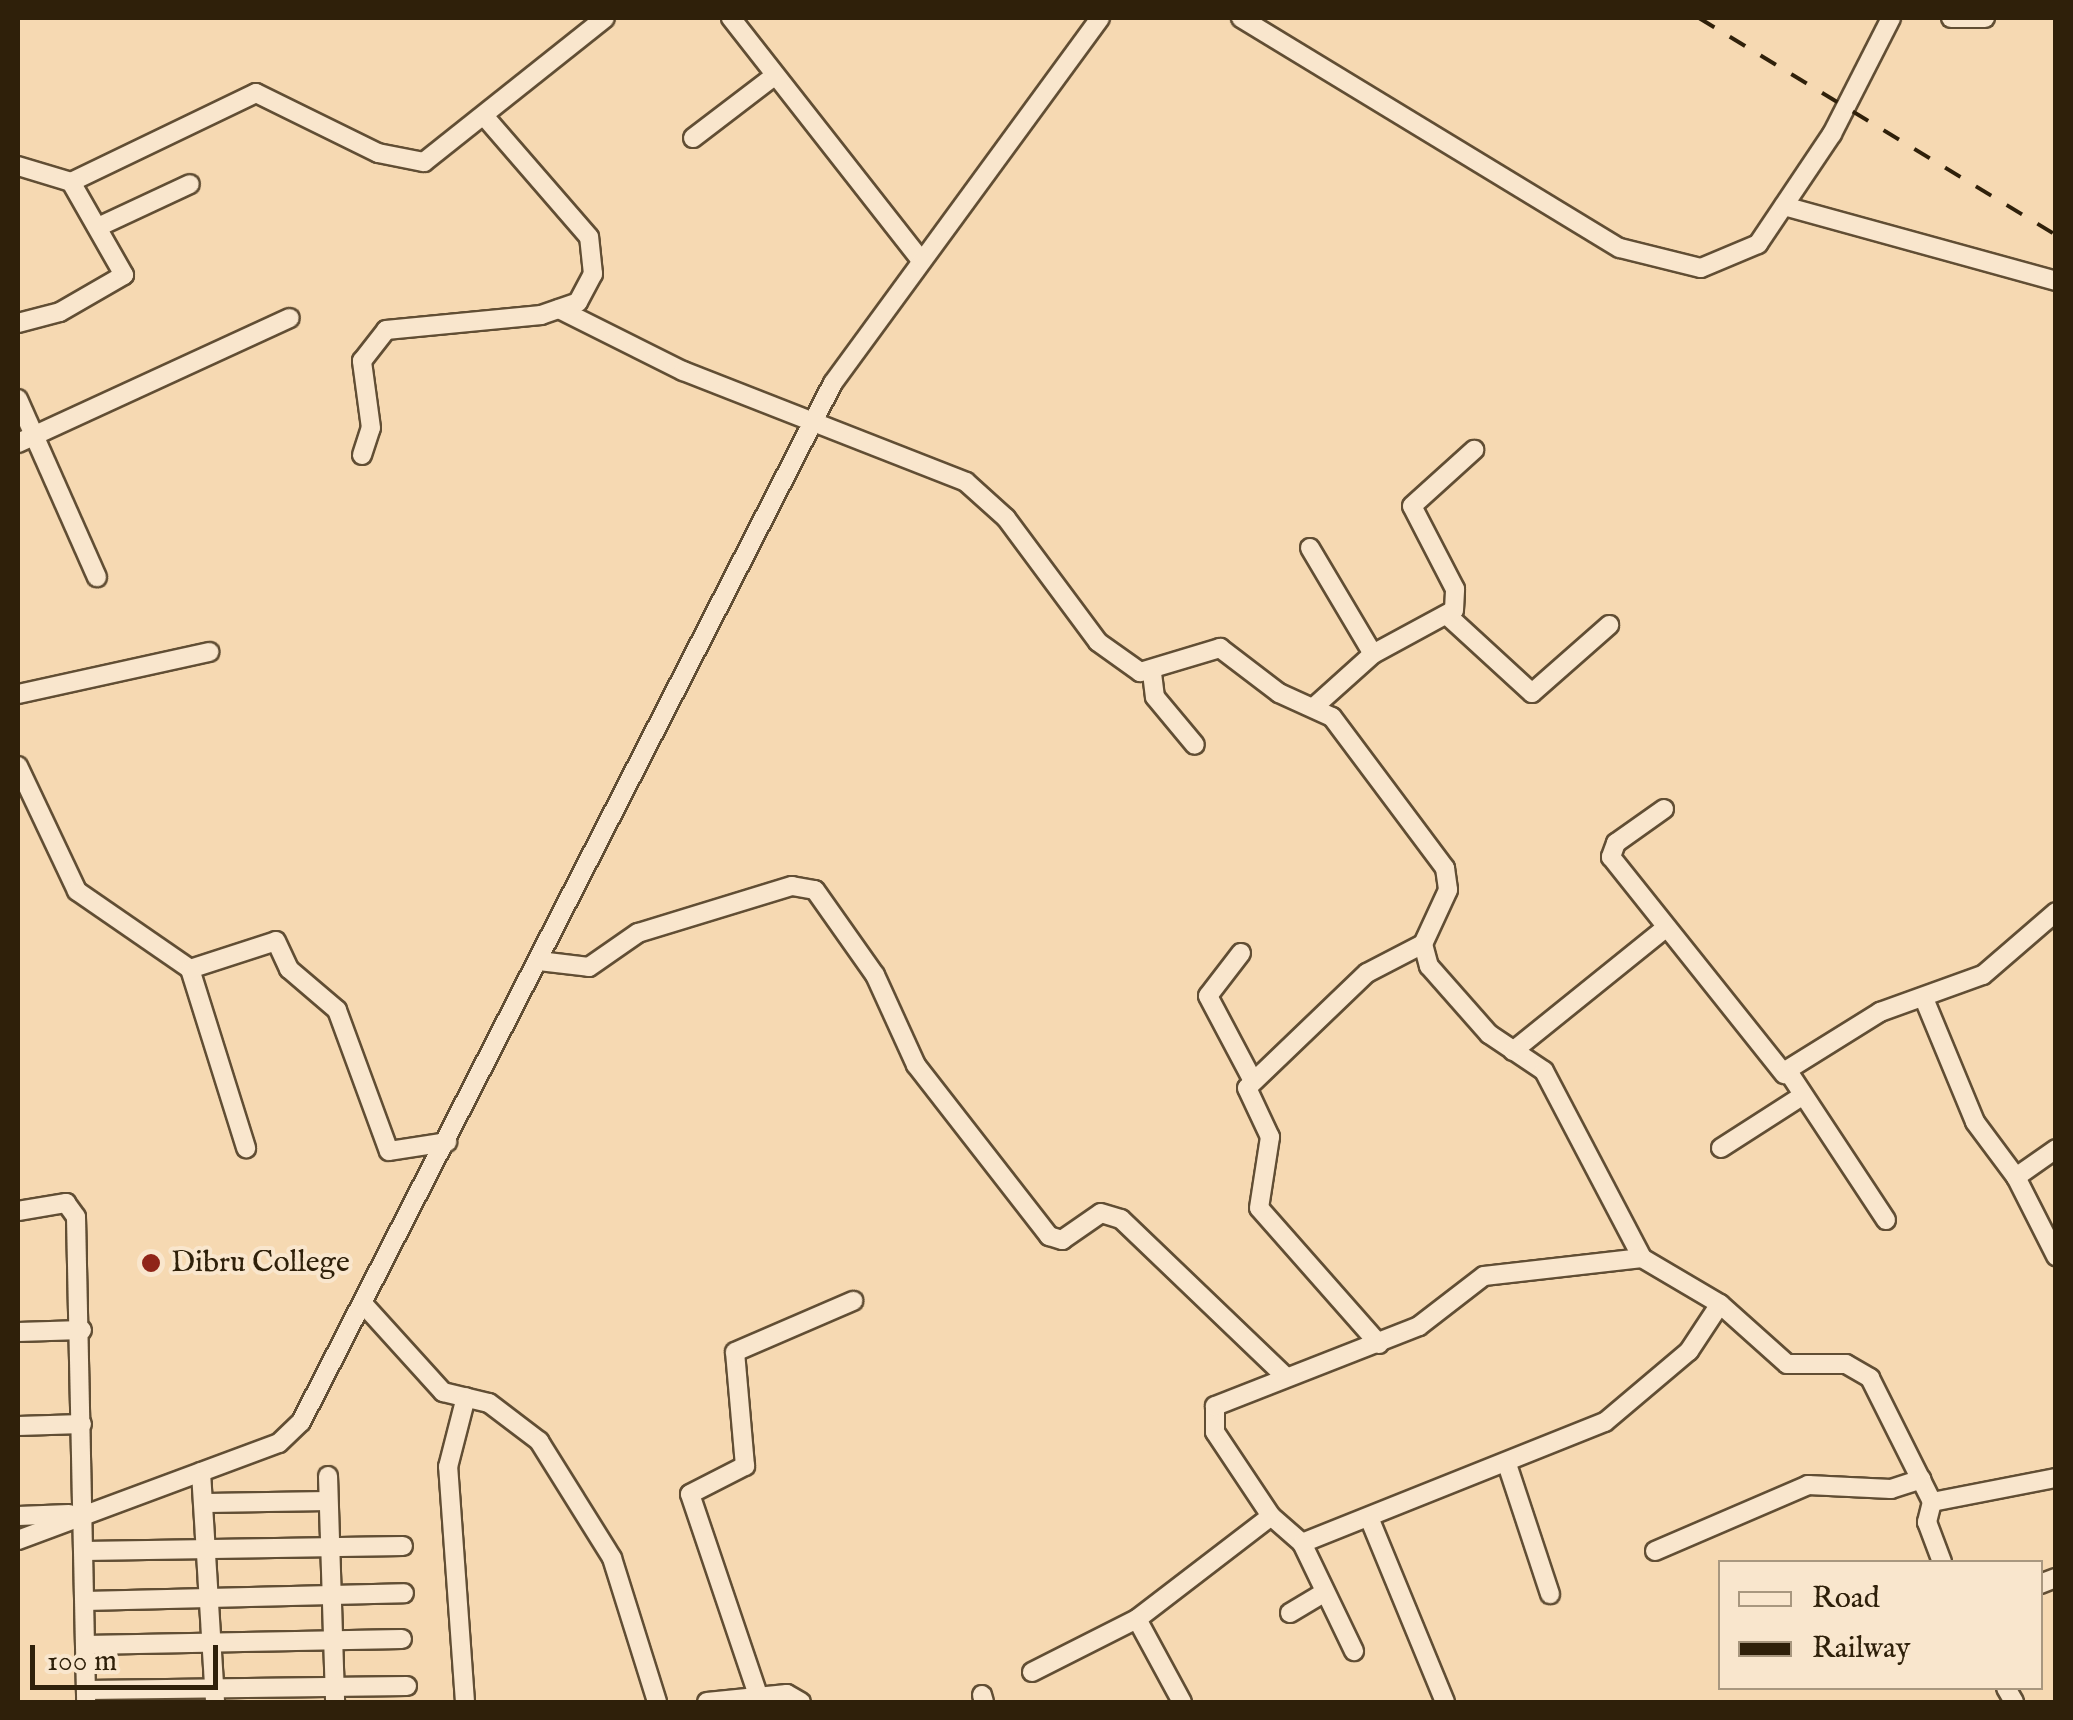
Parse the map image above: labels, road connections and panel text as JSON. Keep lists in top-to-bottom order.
{
  "places": ["Dibru College"],
  "legend": ["Road", "Railway"],
  "scale_bar": "100 m"
}
